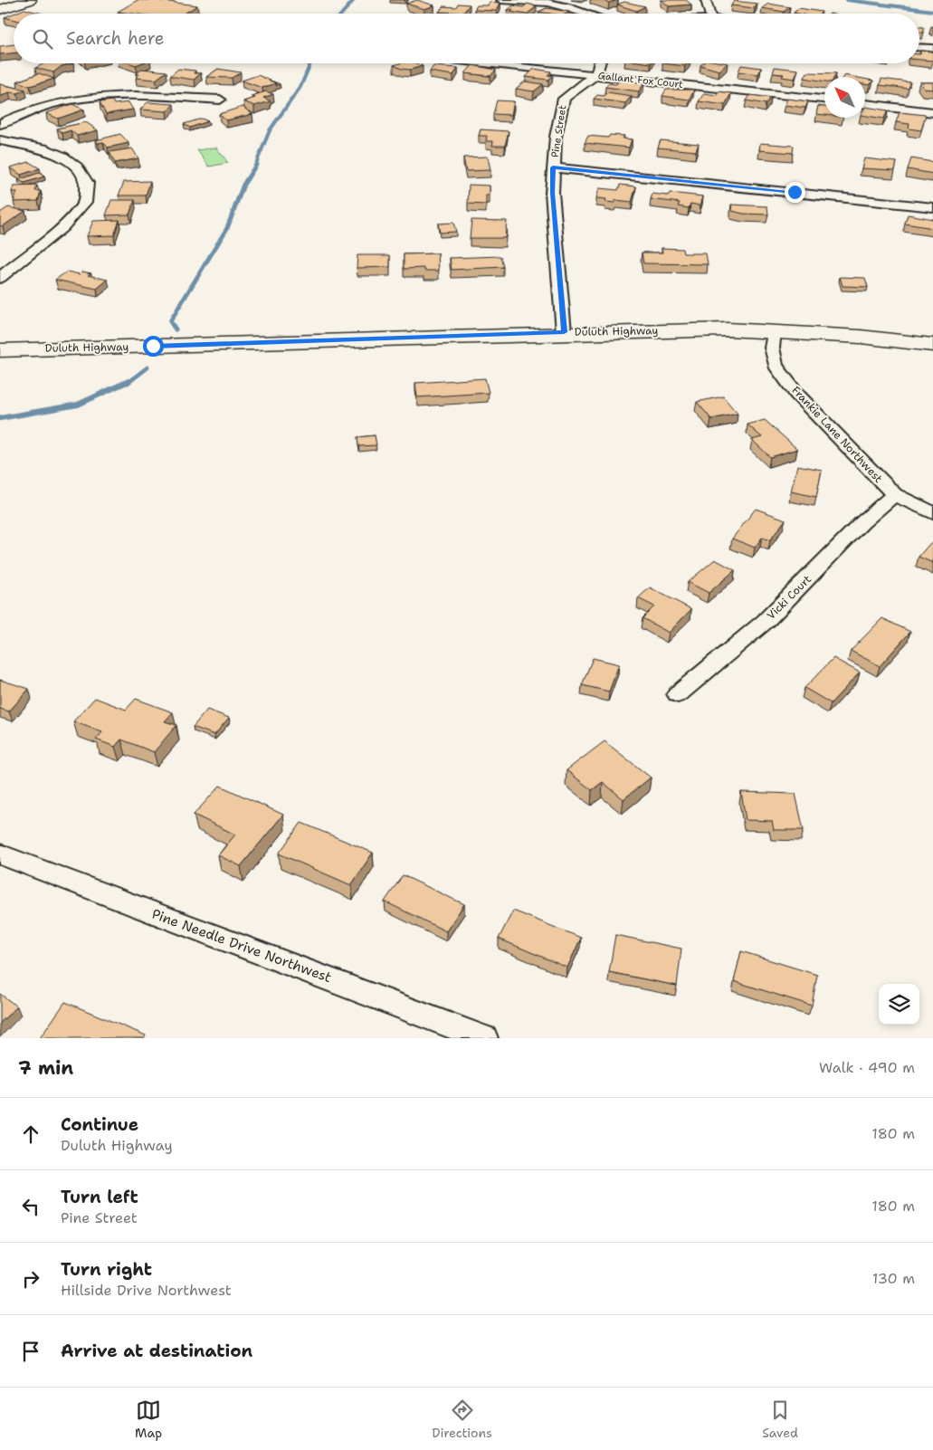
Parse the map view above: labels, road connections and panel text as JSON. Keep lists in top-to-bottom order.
{
  "streets": {
    "main road": ["Duluth Highway"],
    "street": [
      "Gallant Fox Court",
      "Pine Street",
      "Frankie Lane Northwest",
      "Vicki Court",
      "Pine Needle Drive Northwest"
    ]
  },
  "crossings": [
    ["Gallant Fox Court", "Pine Street"],
    ["Pine Street", "Duluth Highway"],
    ["Duluth Highway", "Frankie Lane Northwest"],
    ["Frankie Lane Northwest", "Vicki Court"]
  ],
  "north": "top left",
  "page": {
    "search": "Search here",
    "heading": ["7 min", "Walk · 490 m"],
    "list": [
      ["Continue", "Duluth Highway", "180 m"],
      ["Turn left", "Pine Street", "180 m"],
      ["Turn right", "Hillside Drive Northwest", "130 m"],
      "Arrive at destination"
    ],
    "nav": ["Map", "Directions", "Saved"]
  }
}
